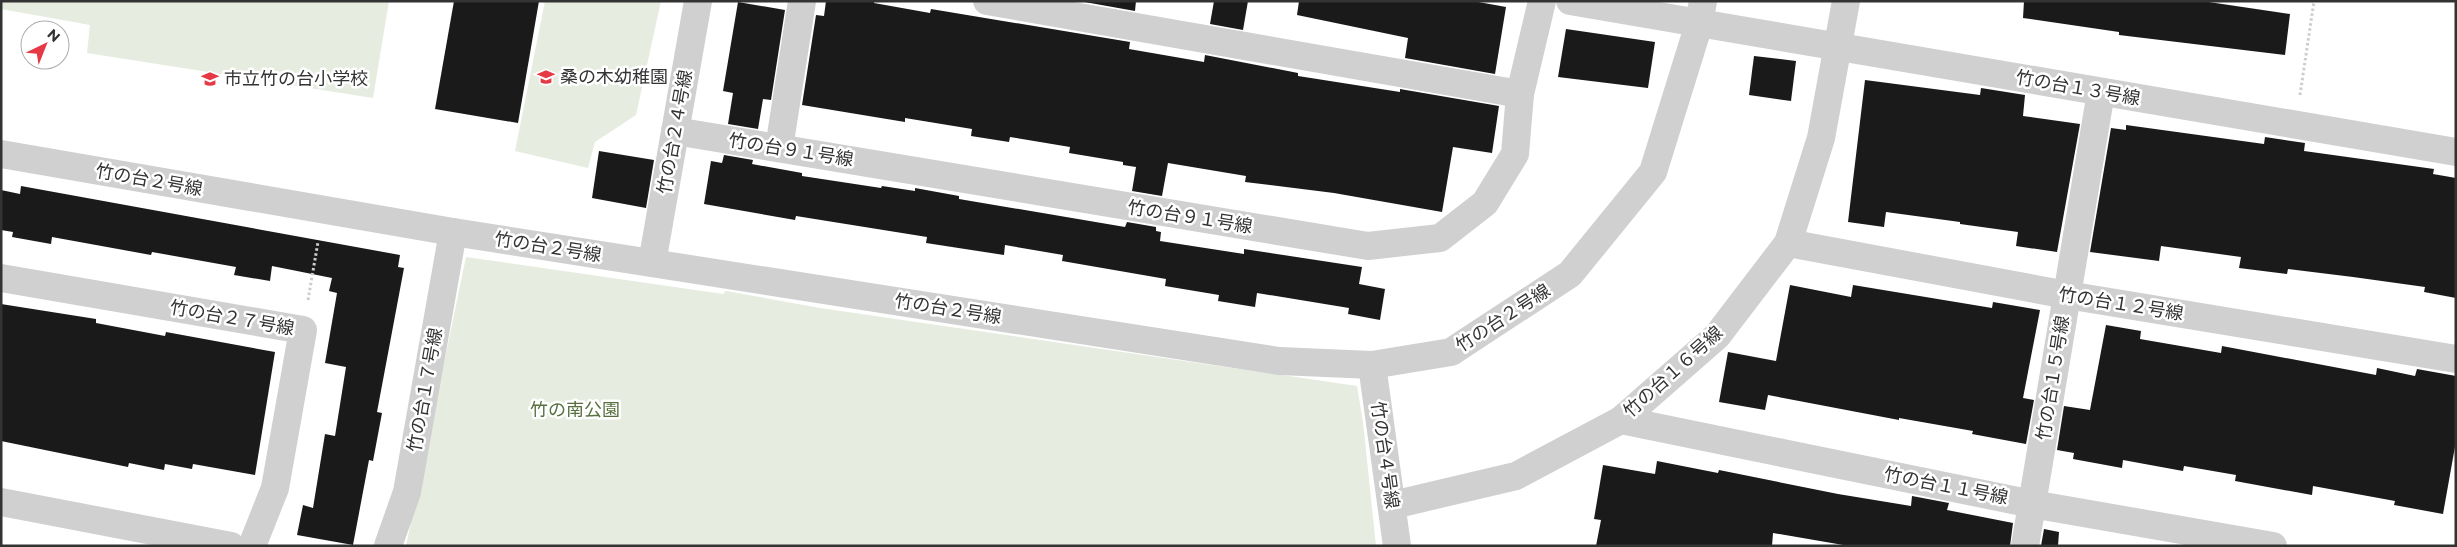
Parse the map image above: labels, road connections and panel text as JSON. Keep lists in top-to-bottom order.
{
  "streets": {
    "street": [
      "竹の台１３号線",
      "竹の台２４号線",
      "竹の台９１号線",
      "竹の台２号線",
      "竹の台１２号線",
      "竹の台２７号線",
      "竹の台１６号線",
      "竹の台１５号線",
      "竹の台１７号線",
      "竹の台４号線",
      "竹の台１１号線"
    ]
  },
  "crossings": [
    ["竹の台１３号線", "竹の台２号線"],
    ["竹の台１３号線", "竹の台１６号線"],
    ["竹の台１３号線", "竹の台１５号線"],
    ["竹の台２４号線", "竹の台９１号線"],
    ["竹の台２４号線", "竹の台２号線"],
    ["竹の台２号線", "竹の台１７号線"],
    ["竹の台２号線", "竹の台４号線"],
    ["竹の台１２号線", "竹の台１６号線"],
    ["竹の台１２号線", "竹の台１５号線"],
    ["竹の台１６号線", "竹の台４号線"],
    ["竹の台１６号線", "竹の台１１号線"],
    ["竹の台１５号線", "竹の台１１号線"]
  ],
  "parks": ["竹の南公園"],
  "places": {
    "school or university": ["桑の木幼稚園", "市立竹の台小学校"]
  },
  "north": "top right"
}
